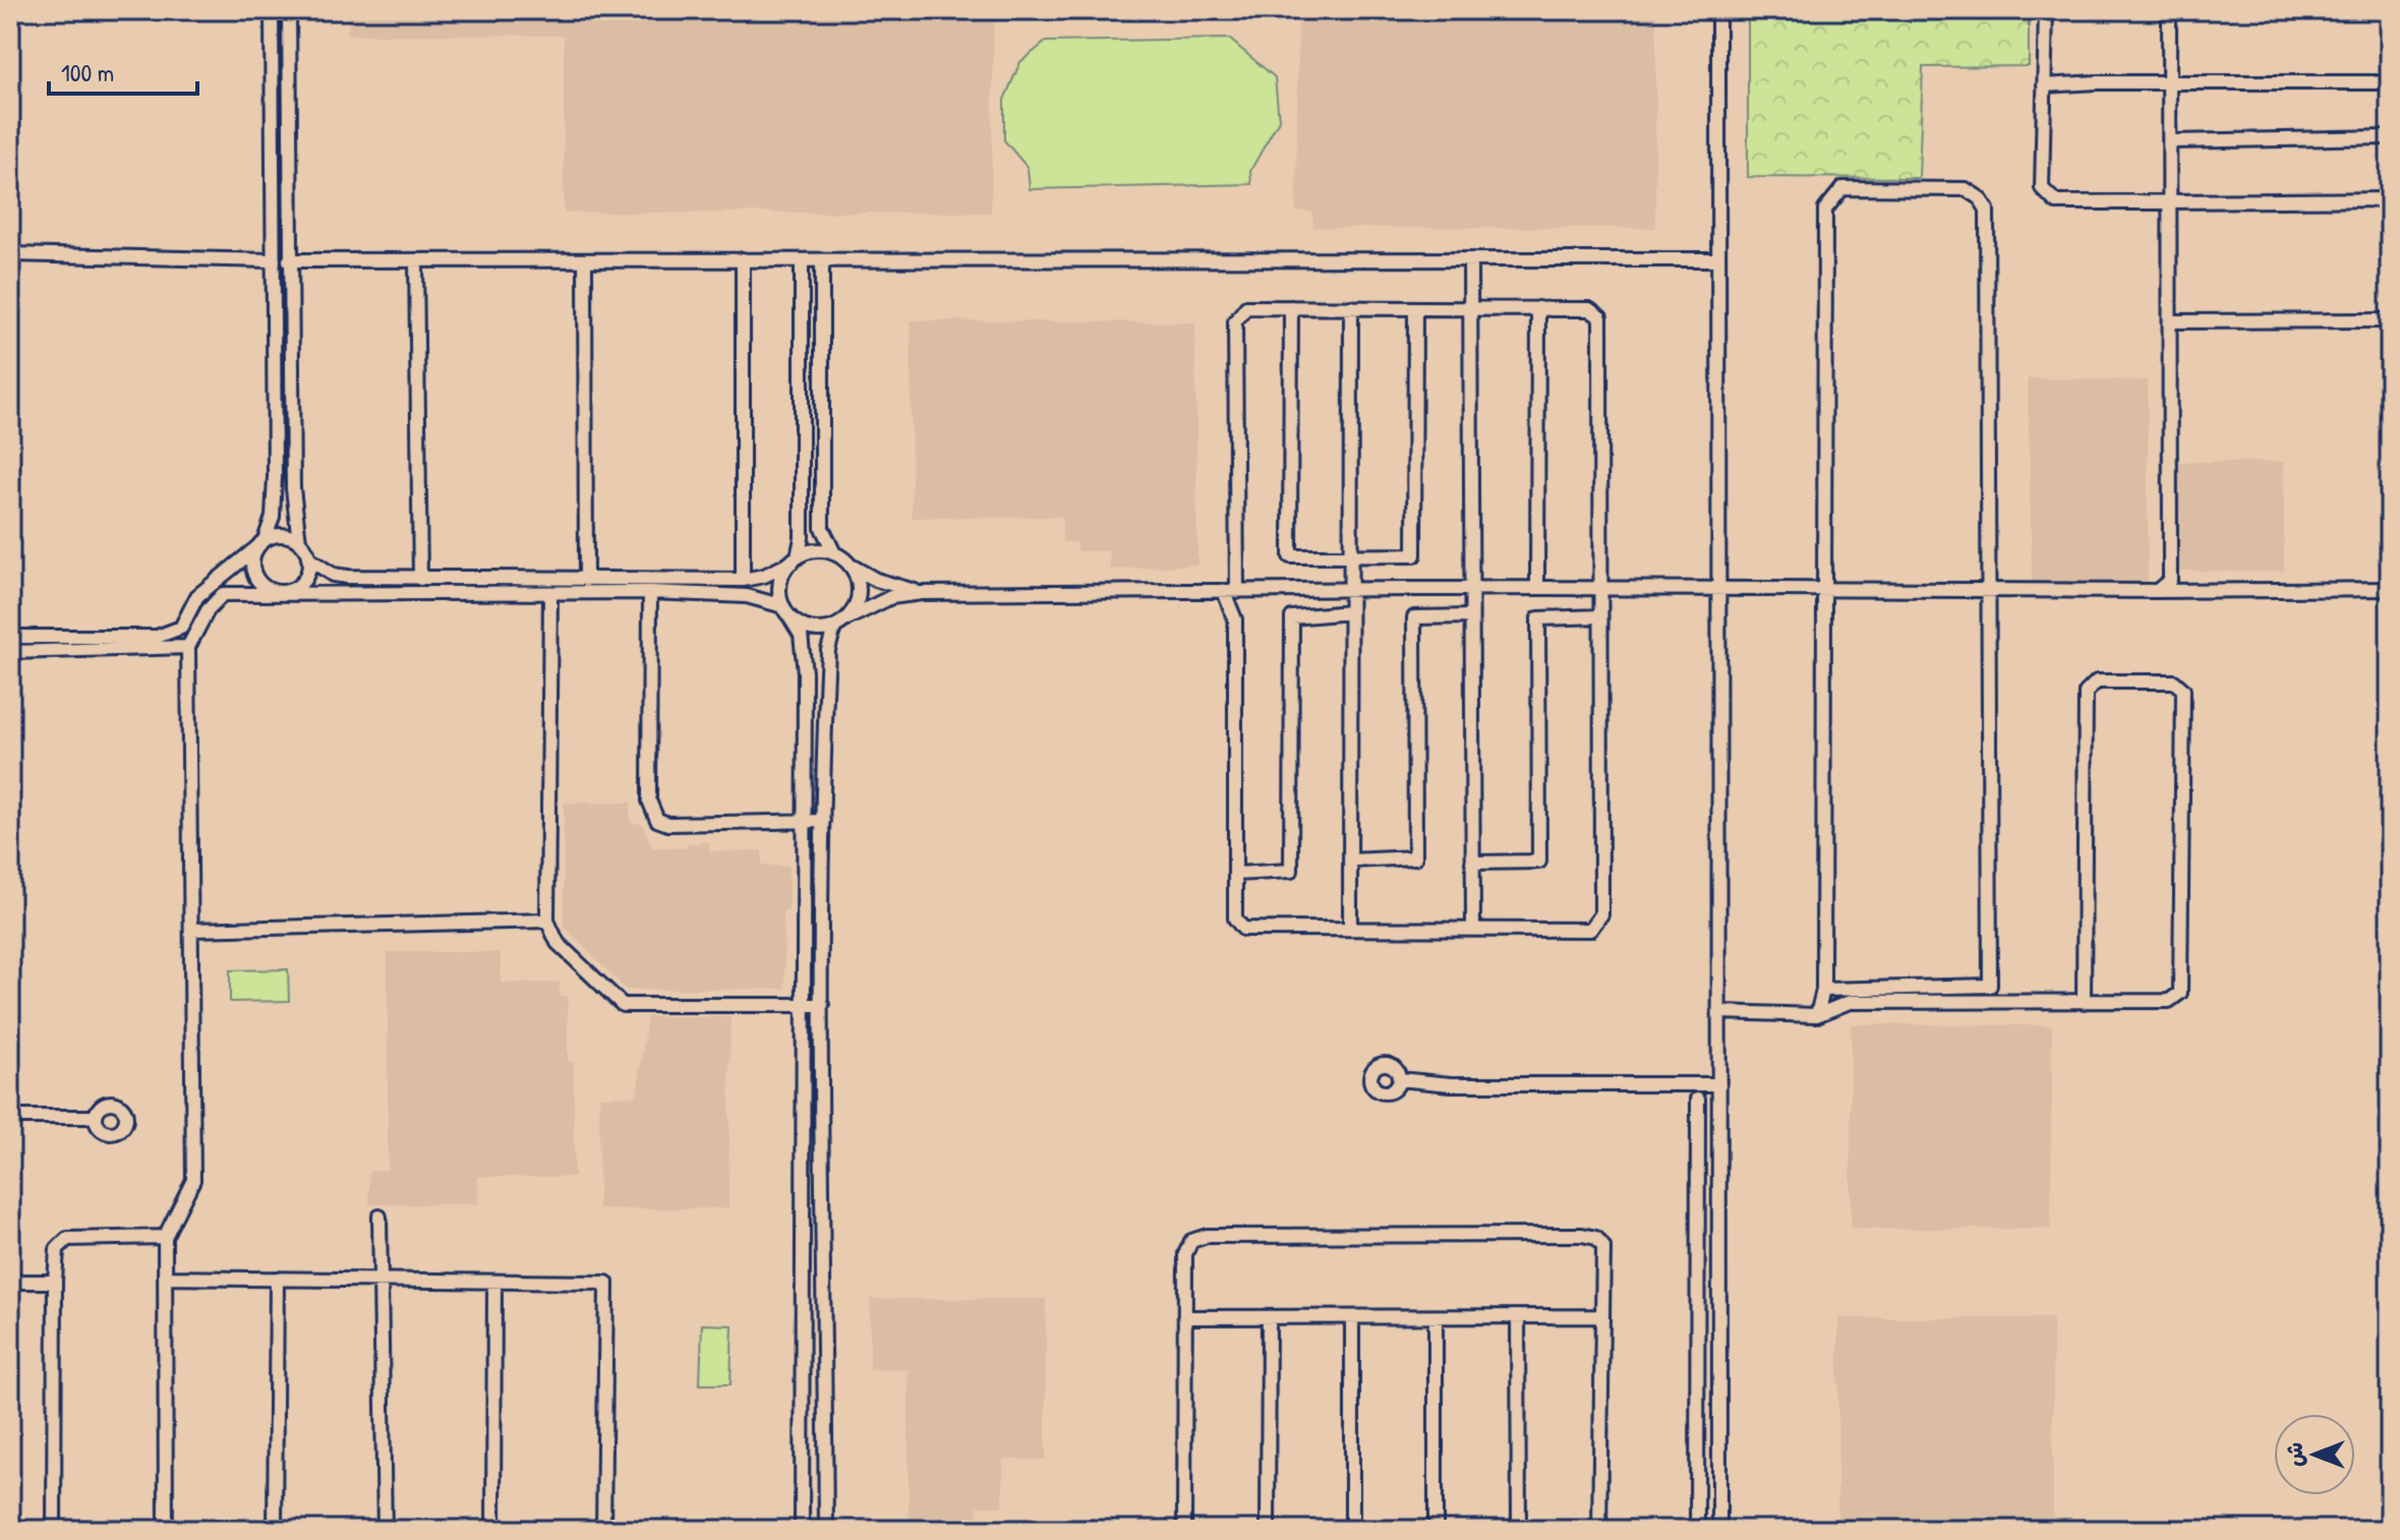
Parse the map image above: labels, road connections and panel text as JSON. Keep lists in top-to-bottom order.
{
  "scale_bar": "100 m",
  "north": "left"
}
